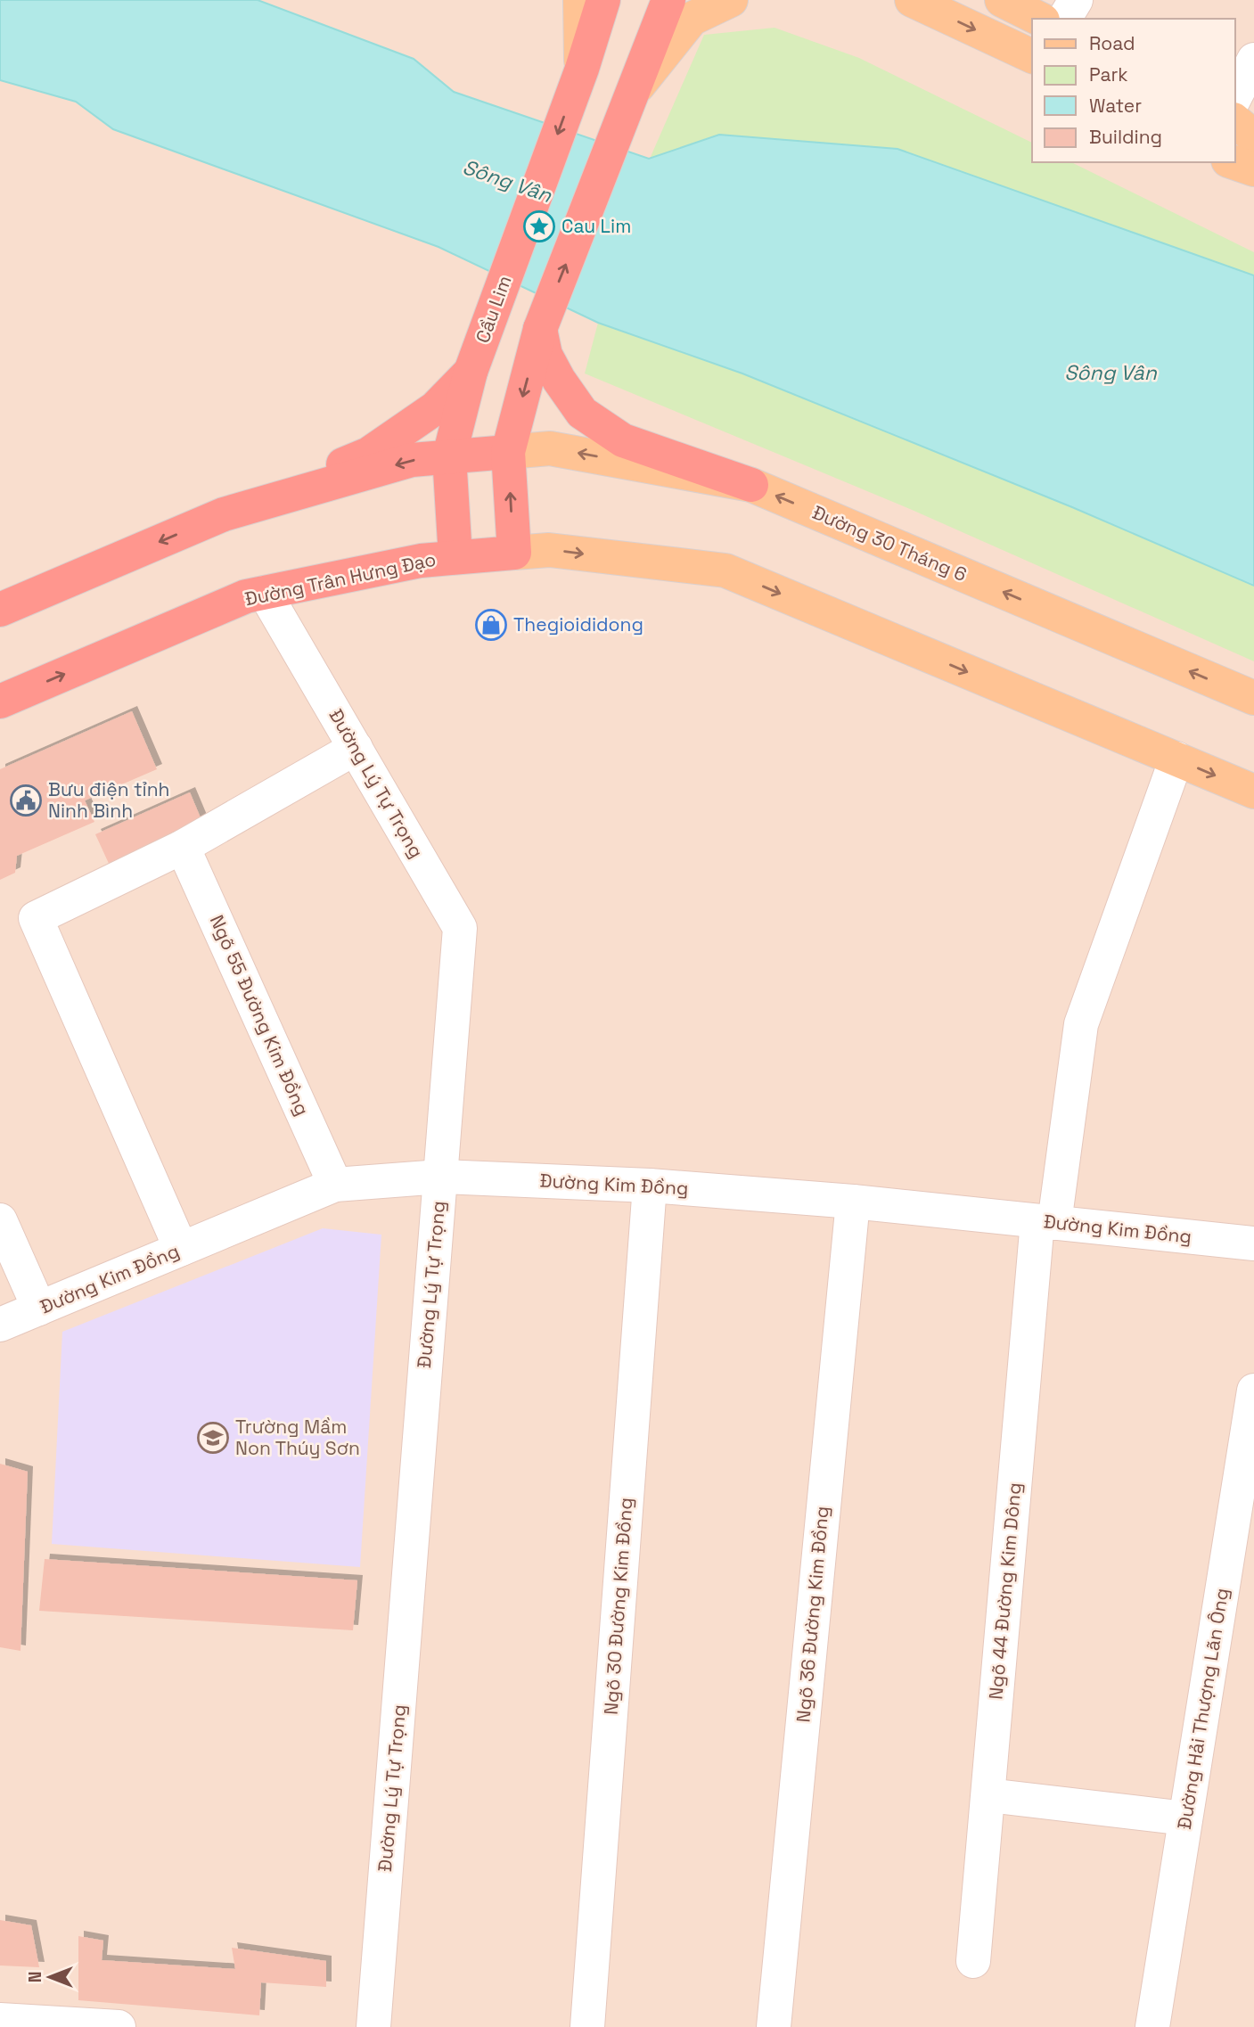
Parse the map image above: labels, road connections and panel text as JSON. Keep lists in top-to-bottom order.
{
  "streets": {
    "highway": ["Cầu Lim", "Đường Trân Hưng Đạo"],
    "main road": ["Đường 30 Tháng 6"],
    "street": [
      "Đường Lý Tự Trọng",
      "Ngõ 55 Đường Kim Đồng",
      "Đường Kim Đồng",
      "Ngõ 44 Đường Kim Dông",
      "Ngõ 30 Đường Kim Đồng",
      "Ngõ 36 Đường Kim Đồng",
      "Đường Hải Thượng Lãn Ông"
    ]
  },
  "crossings": [
    ["Cầu Lim", "Đường Trân Hưng Đạo"],
    ["Đường Trân Hưng Đạo", "Đường Lý Tự Trọng"],
    ["Đường Lý Tự Trọng", "Đường Kim Đồng"],
    ["Ngõ 55 Đường Kim Đồng", "Đường Kim Đồng"],
    ["Đường Kim Đồng", "Ngõ 44 Đường Kim Dông"],
    ["Đường Kim Đồng", "Ngõ 30 Đường Kim Đồng"],
    ["Đường Kim Đồng", "Ngõ 36 Đường Kim Đồng"]
  ],
  "water": ["Sông Vân"],
  "places": {
    "place": ["Cau Lim"],
    "shop": ["Thegioididong"],
    "public building": ["Bưu điện tỉnh Ninh Bình"],
    "school or university": ["Trường Mầm Non Thúy Sơn"]
  },
  "legend": [
    "Road",
    "Park",
    "Water",
    "Building"
  ],
  "north": "left"
}
